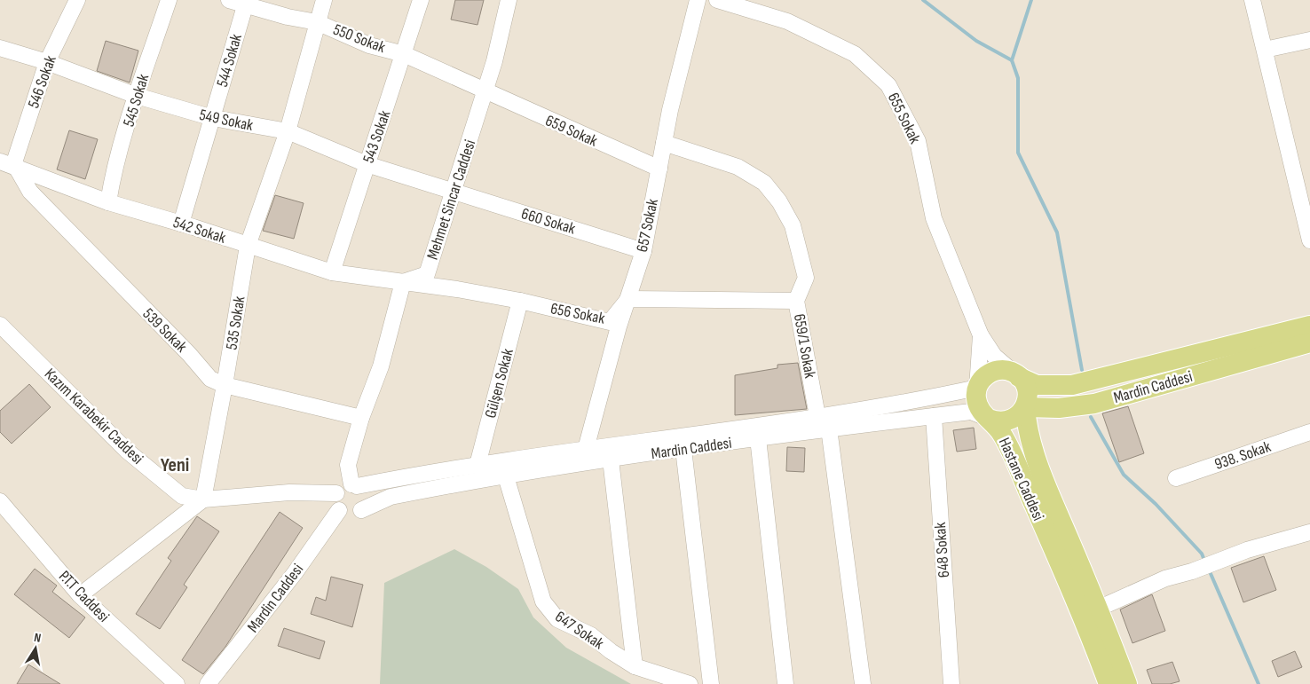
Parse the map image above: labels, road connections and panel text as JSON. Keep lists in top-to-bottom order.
{
  "streets": {
    "main road": ["Mardin Caddesi", "Hastane Caddesi"],
    "street": [
      "550 Sokak",
      "544 Sokak",
      "546 Sokak",
      "545 Sokak",
      "655 Sokak",
      "549 Sokak",
      "659 Sokak",
      "543 Sokak",
      "Mehmet Sincar Caddesi",
      "660 Sokak",
      "657 Sokak",
      "542 Sokak",
      "656 Sokak",
      "535 Sokak",
      "539 Sokak",
      "659/1 Sokak",
      "Gülşen Sokak",
      "Kazım Karabekir Caddesi",
      "938. Sokak",
      "648 Sokak",
      "P.T.T Caddesi",
      "647 Sokak"
    ]
  },
  "crossings": [
    ["550 Sokak", "544 Sokak"],
    ["550 Sokak", "659 Sokak"],
    ["550 Sokak", "543 Sokak"],
    ["550 Sokak", "Mehmet Sincar Caddesi"],
    ["550 Sokak", "535 Sokak"],
    ["544 Sokak", "549 Sokak"],
    ["544 Sokak", "542 Sokak"],
    ["546 Sokak", "549 Sokak"],
    ["546 Sokak", "542 Sokak"],
    ["546 Sokak", "539 Sokak"],
    ["545 Sokak", "549 Sokak"],
    ["545 Sokak", "542 Sokak"],
    ["655 Sokak", "Mardin Caddesi"],
    ["655 Sokak", "Hastane Caddesi"],
    ["549 Sokak", "543 Sokak"],
    ["549 Sokak", "Mehmet Sincar Caddesi"],
    ["549 Sokak", "660 Sokak"],
    ["549 Sokak", "535 Sokak"],
    ["659 Sokak", "Mehmet Sincar Caddesi"],
    ["659 Sokak", "657 Sokak"],
    ["543 Sokak", "542 Sokak"],
    ["Mehmet Sincar Caddesi", "660 Sokak"],
    ["Mehmet Sincar Caddesi", "542 Sokak"],
    ["Mehmet Sincar Caddesi", "656 Sokak"],
    ["660 Sokak", "657 Sokak"],
    ["657 Sokak", "656 Sokak"],
    ["657 Sokak", "659/1 Sokak"],
    ["657 Sokak", "Mardin Caddesi"],
    ["542 Sokak", "656 Sokak"],
    ["542 Sokak", "535 Sokak"],
    ["542 Sokak", "539 Sokak"],
    ["656 Sokak", "Gülşen Sokak"],
    ["535 Sokak", "539 Sokak"],
    ["535 Sokak", "Kazım Karabekir Caddesi"],
    ["659/1 Sokak", "Mardin Caddesi"],
    ["Gülşen Sokak", "Mardin Caddesi"],
    ["Mardin Caddesi", "Kazım Karabekir Caddesi"],
    ["Mardin Caddesi", "Hastane Caddesi"],
    ["Mardin Caddesi", "648 Sokak"],
    ["Mardin Caddesi", "647 Sokak"]
  ],
  "districts": ["Yeni"],
  "north": "top"
}
